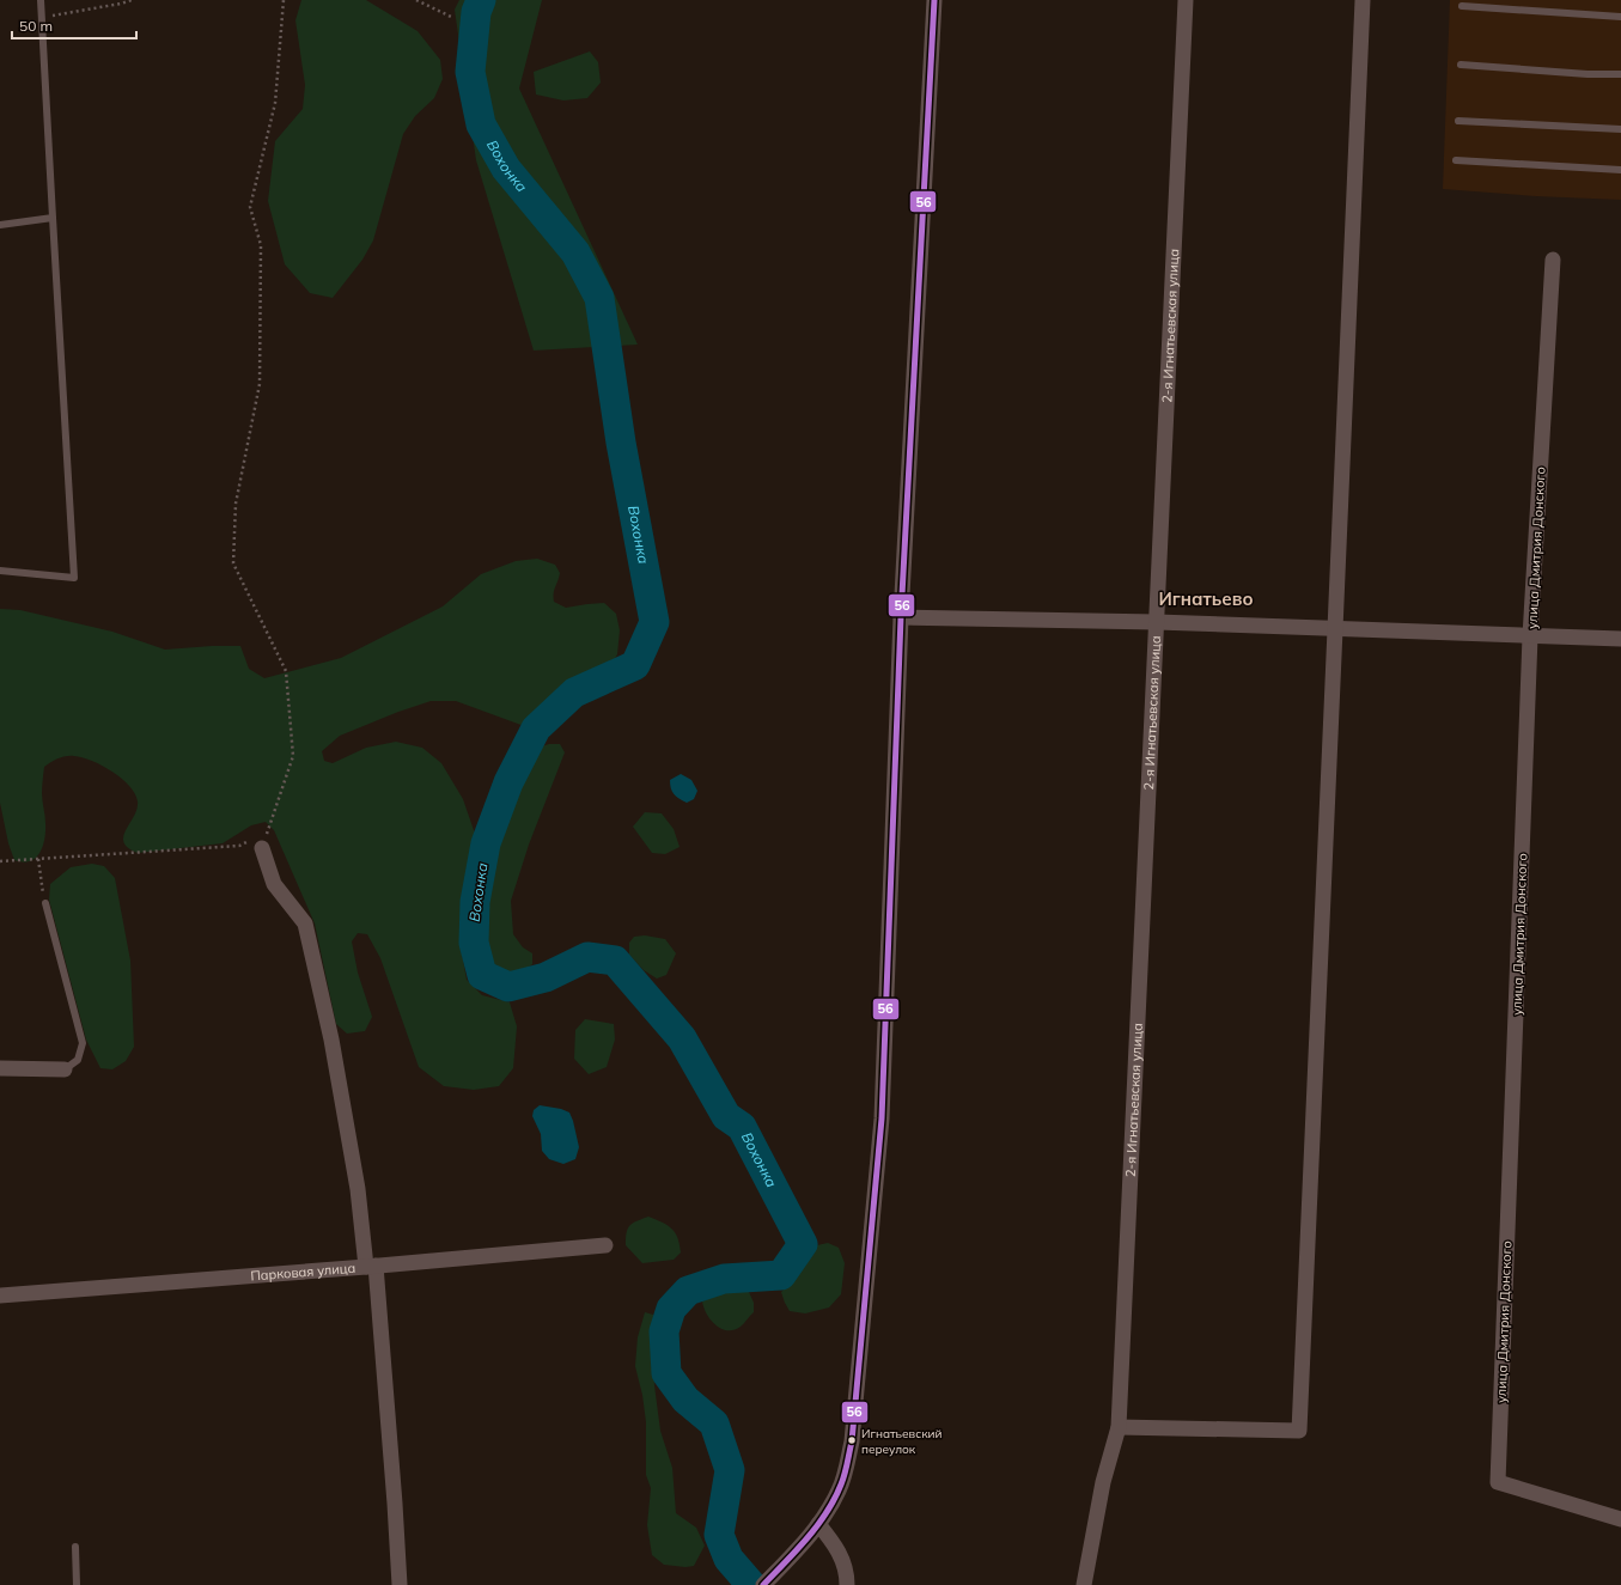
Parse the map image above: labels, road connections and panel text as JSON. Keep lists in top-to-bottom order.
{
  "streets": {
    "street": ["2-я Игнатьевская улица", "улица Дмитрия Донского", "Парковая улица"]
  },
  "districts": ["Игнатьево"],
  "water": ["Вохонка"],
  "places": ["Игнатьевский переулок"],
  "lines": ["transit line 56"],
  "scale_bar": "50 m"
}
